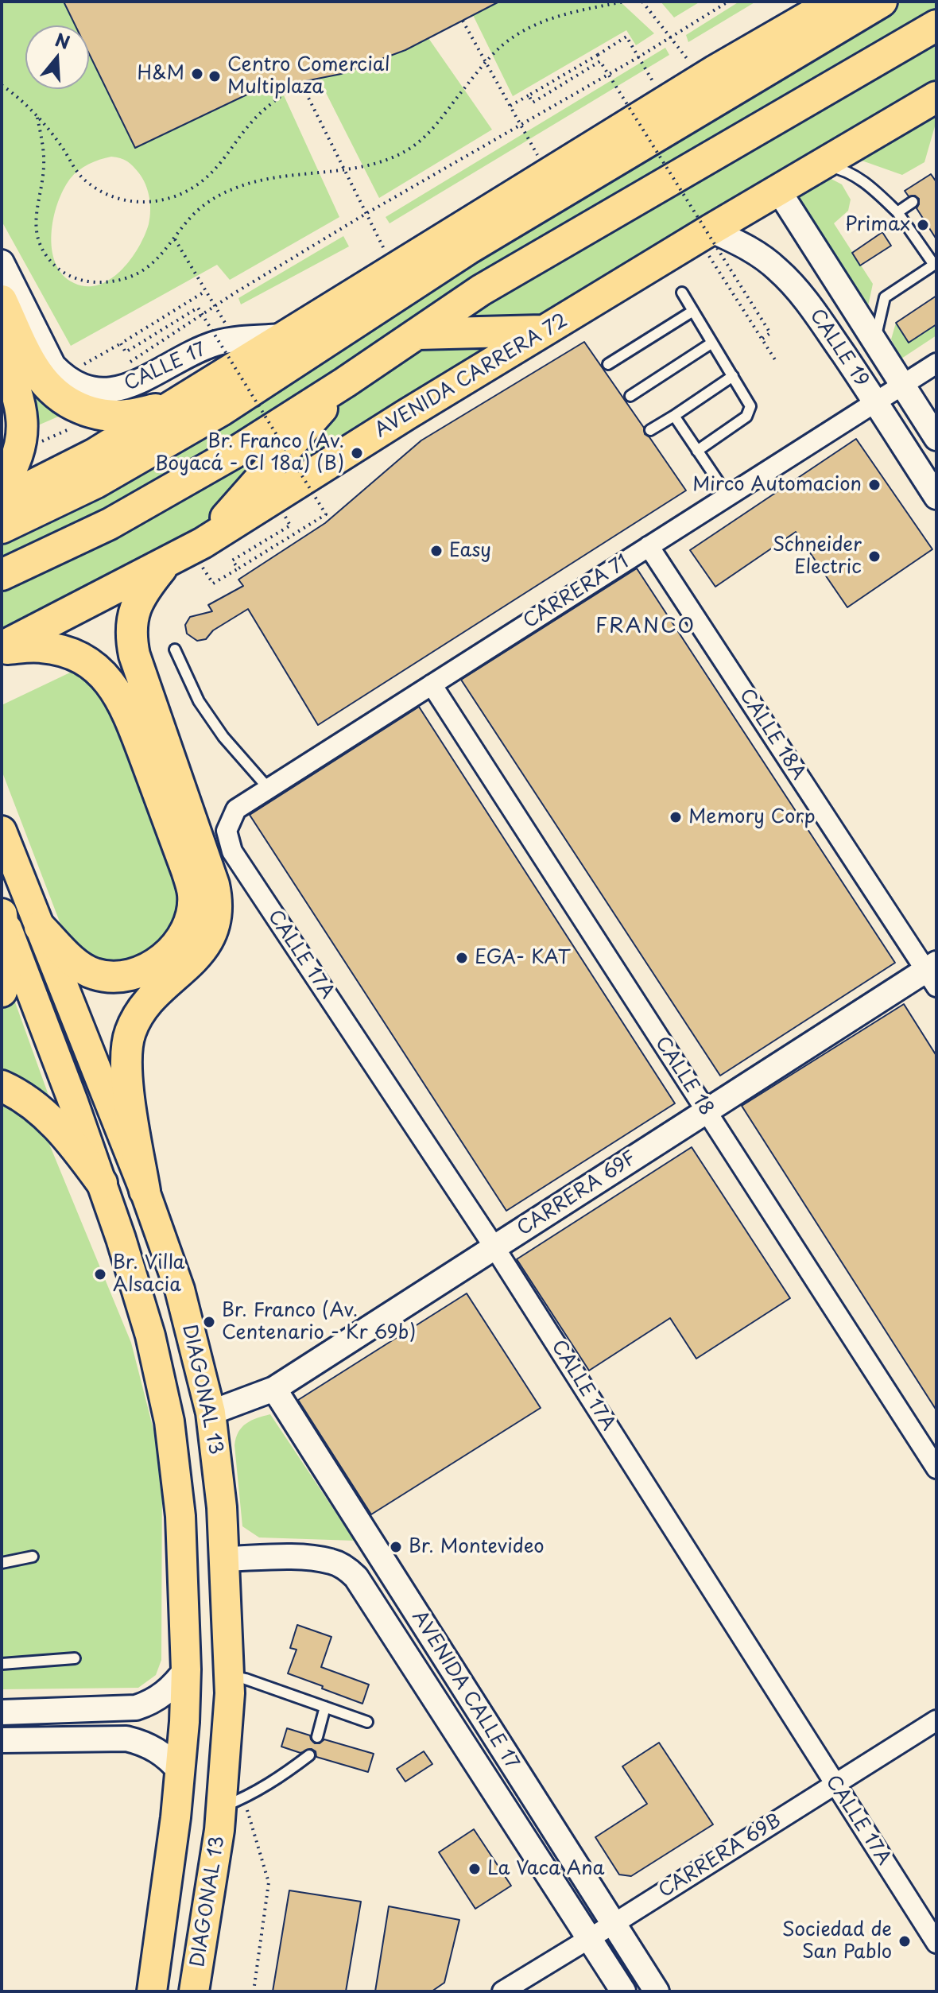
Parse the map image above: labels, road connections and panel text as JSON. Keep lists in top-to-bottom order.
{
  "streets": {
    "highway": ["AVENIDA CARRERA 72"],
    "main road": ["DIAGONAL 13"],
    "street": [
      "CALLE 19",
      "CALLE 17",
      "CARRERA 71",
      "CALLE 18A",
      "CALLE 17A",
      "CALLE 18",
      "CARRERA 69F",
      "AVENIDA CALLE 17",
      "CARRERA 69B"
    ]
  },
  "crossings": [
    ["CALLE 19", "AVENIDA CARRERA 72"],
    ["CALLE 19", "CARRERA 71"],
    ["CARRERA 71", "CALLE 18A"],
    ["CARRERA 71", "CALLE 17A"],
    ["CARRERA 71", "CALLE 18"],
    ["CALLE 18A", "CARRERA 69F"],
    ["CALLE 17A", "CARRERA 69F"],
    ["CALLE 17A", "CARRERA 69B"],
    ["CALLE 18", "CARRERA 69F"],
    ["CARRERA 69F", "DIAGONAL 13"],
    ["CARRERA 69F", "AVENIDA CALLE 17"],
    ["DIAGONAL 13", "AVENIDA CALLE 17"],
    ["AVENIDA CALLE 17", "CARRERA 69B"]
  ],
  "districts": ["FRANCO"],
  "places": [
    "H&M",
    "Centro Comercial Multiplaza",
    "Primax",
    "Br. Franco (Av. Boyacá - Cl 18a) (B)",
    "Mirco Automacion",
    "Easy",
    "Schneider Electric",
    "Memory Corp",
    "EGA- KAT",
    "Br. Villa Alsacia",
    "Br. Franco (Av. Centenario - Kr 69b)",
    "Br. Montevideo",
    "La Vaca Ana",
    "Sociedad de San Pablo"
  ],
  "north": "top"
}
